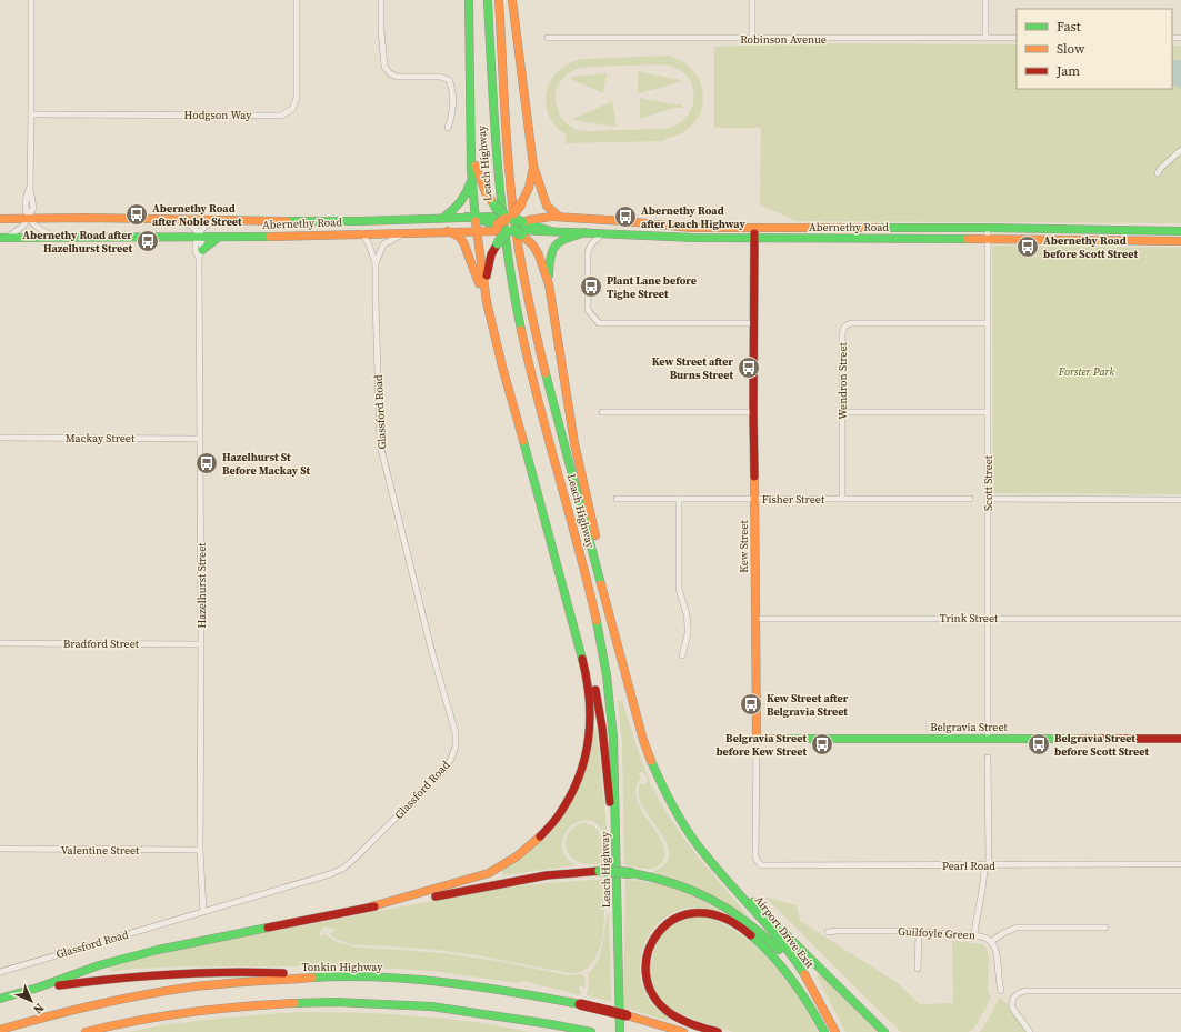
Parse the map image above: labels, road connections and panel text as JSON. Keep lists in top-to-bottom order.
{
  "streets": {
    "main road": [
      "Leach Highway",
      "Abernethy Road",
      "Kew Street",
      "Belgravia Street",
      "Airport Drive Exit",
      "Tonkin Highway"
    ],
    "street": [
      "Robinson Avenue",
      "Hodgson Way",
      "Wendron Street",
      "Glassford Road",
      "Mackay Street",
      "Scott Street",
      "Fisher Street",
      "Hazelhurst Street",
      "Trink Street",
      "Bradford Street",
      "Valentine Street",
      "Pearl Road",
      "Guilfoyle Green"
    ]
  },
  "crossings": [
    ["Leach Highway", "Airport Drive Exit"],
    ["Abernethy Road", "Glassford Road"],
    ["Abernethy Road", "Scott Street"],
    ["Abernethy Road", "Kew Street"],
    ["Abernethy Road", "Hazelhurst Street"],
    ["Wendron Street", "Scott Street"],
    ["Wendron Street", "Fisher Street"],
    ["Glassford Road", "Hazelhurst Street"],
    ["Mackay Street", "Hazelhurst Street"],
    ["Scott Street", "Trink Street"],
    ["Scott Street", "Belgravia Street"],
    ["Fisher Street", "Kew Street"],
    ["Kew Street", "Trink Street"],
    ["Kew Street", "Belgravia Street"],
    ["Kew Street", "Pearl Road"],
    ["Hazelhurst Street", "Bradford Street"],
    ["Hazelhurst Street", "Valentine Street"]
  ],
  "parks": ["Forster Park"],
  "places": {
    "bus stop": [
      "Abernethy Road after Noble Street",
      "Abernethy Road after Leach Highway",
      "Abernethy Road after Hazelhurst Street",
      "Abernethy Road before Scott Street",
      "Plant Lane before Tighe Street",
      "Kew Street after Burns Street",
      "Hazelhurst St Before Mackay St",
      "Kew Street after Belgravia Street",
      "Belgravia Street before Kew Street",
      "Belgravia Street before Scott Street"
    ]
  },
  "legend": ["Fast", "Slow", "Jam"],
  "north": "bottom right"
}
